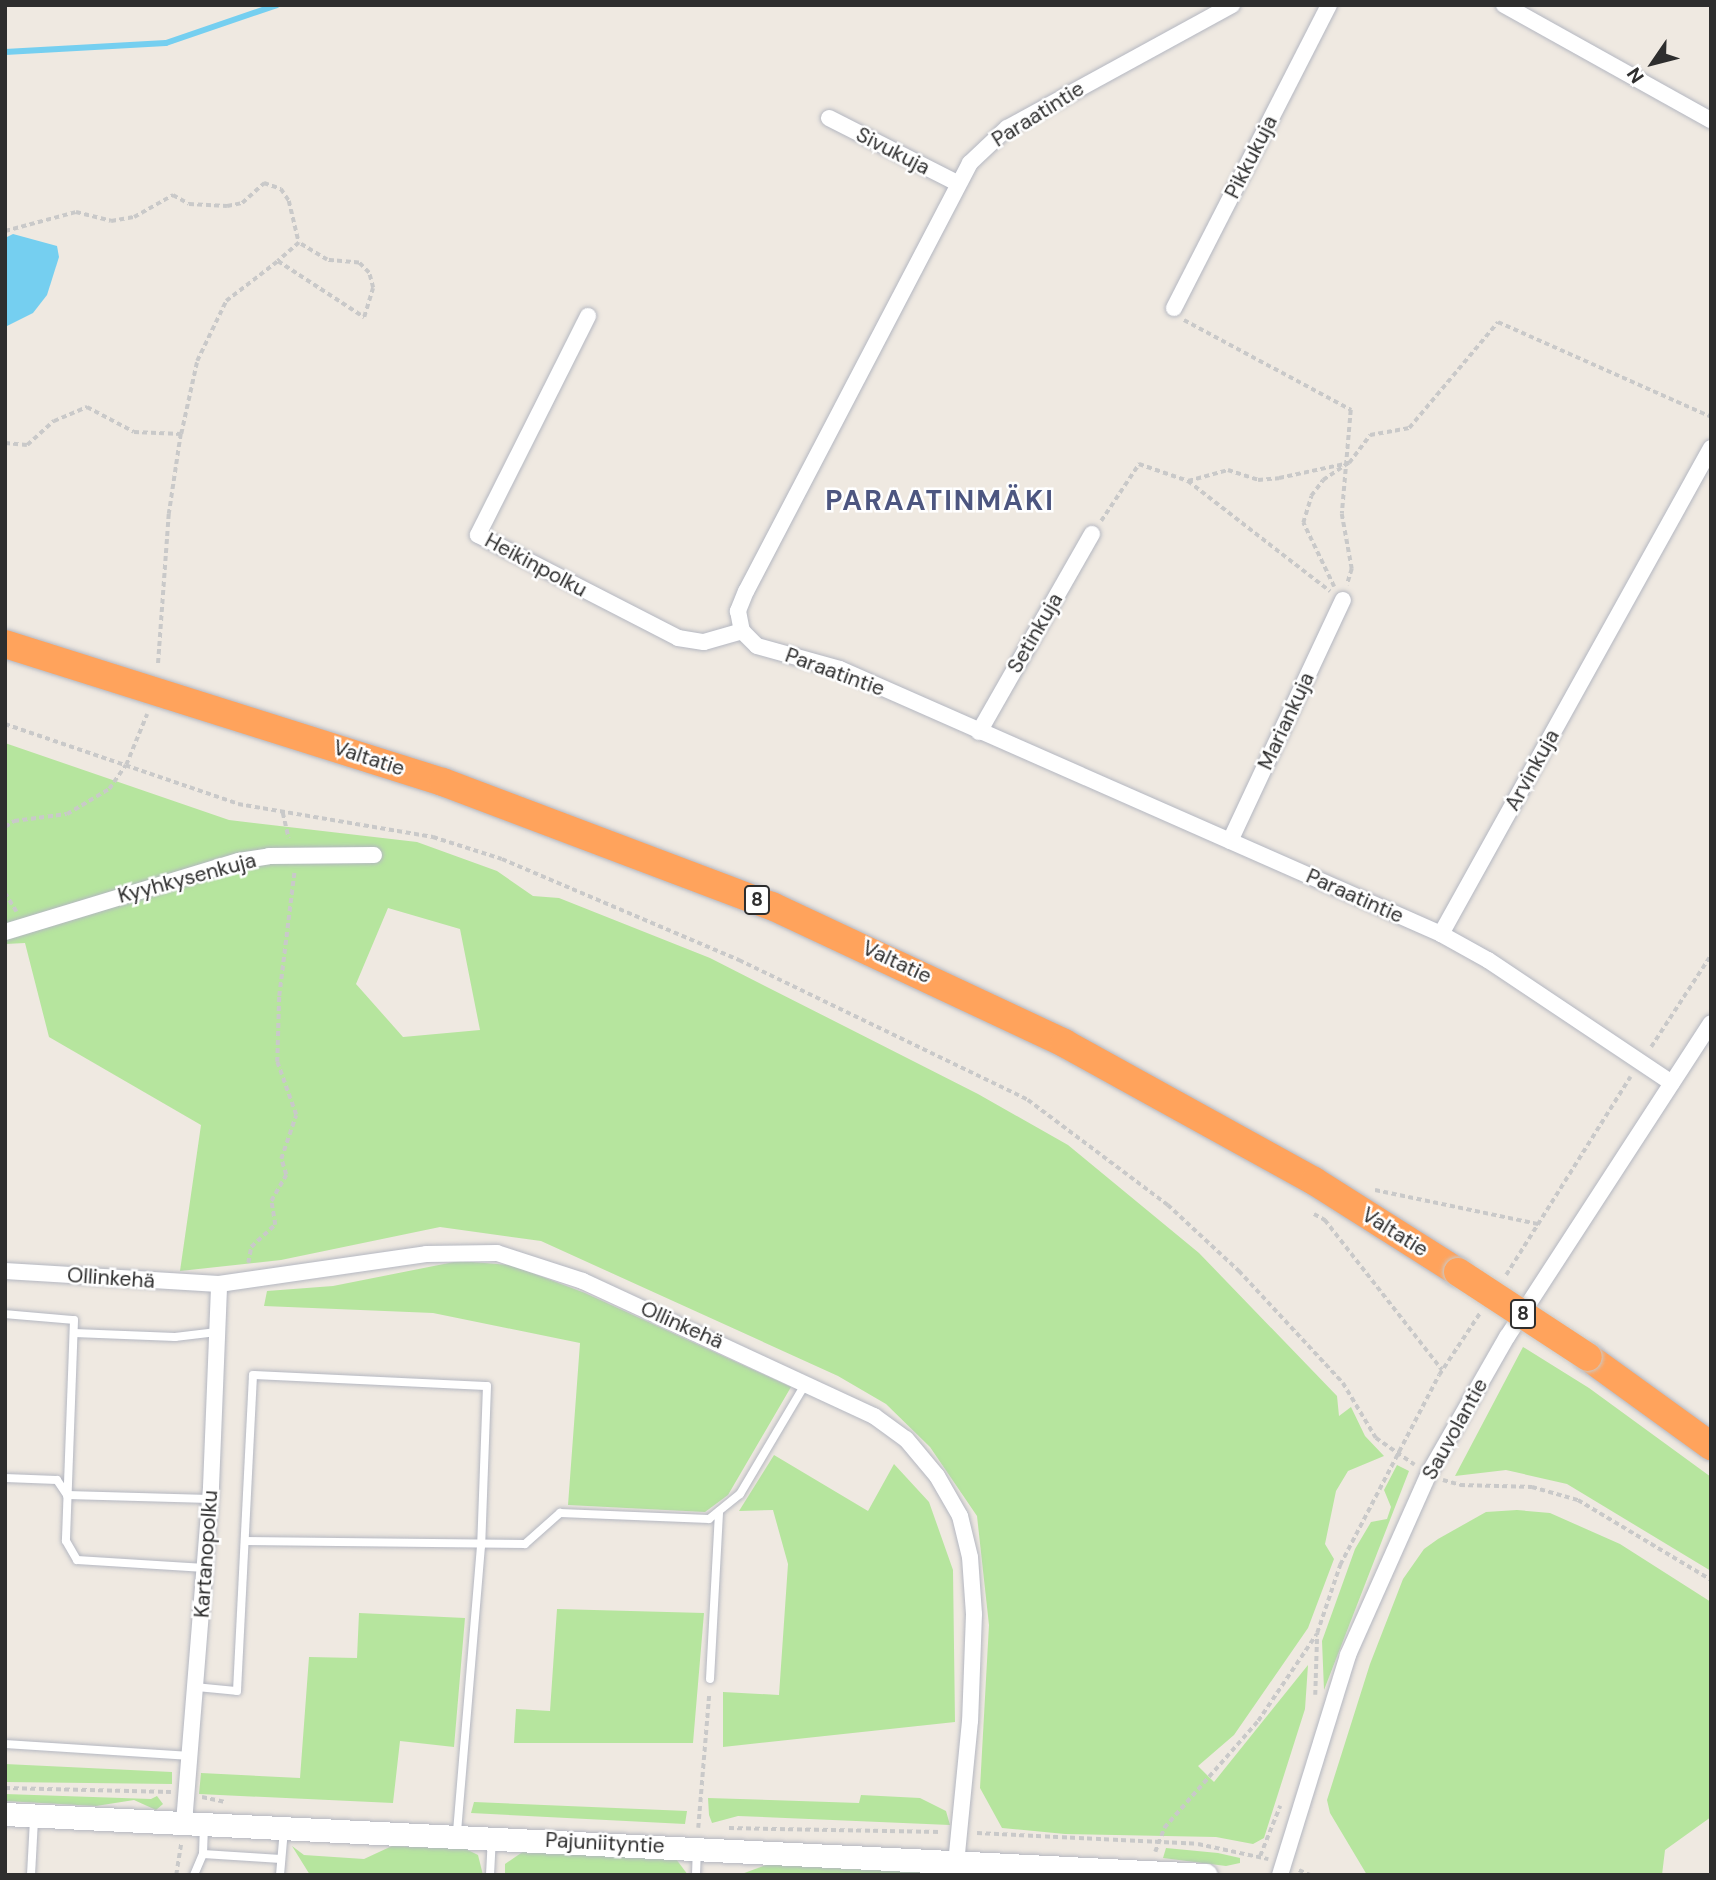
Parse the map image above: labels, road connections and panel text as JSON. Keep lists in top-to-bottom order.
{
  "streets": {
    "highway": ["Valtatie", "8"],
    "street": [
      "Paraatintie",
      "Sivukuja",
      "Pikkukuja",
      "Heikinpolku",
      "Setinkuja",
      "Mariankuja",
      "Arvinkuja",
      "Kyyhkysenkuja",
      "Ollinkehä",
      "Sauvolantie",
      "Kartanopolku",
      "Pajuniityntie"
    ]
  },
  "crossings": [
    ["Paraatintie", "Sivukuja"],
    ["Paraatintie", "Heikinpolku"],
    ["Paraatintie", "Setinkuja"],
    ["Paraatintie", "Mariankuja"],
    ["Paraatintie", "Arvinkuja"],
    ["Paraatintie", "Sauvolantie"],
    ["Ollinkehä", "Kartanopolku"],
    ["Ollinkehä", "Pajuniityntie"],
    ["Kartanopolku", "Pajuniityntie"]
  ],
  "districts": ["PARAATINMÄKI"],
  "north": "bottom left"
}
